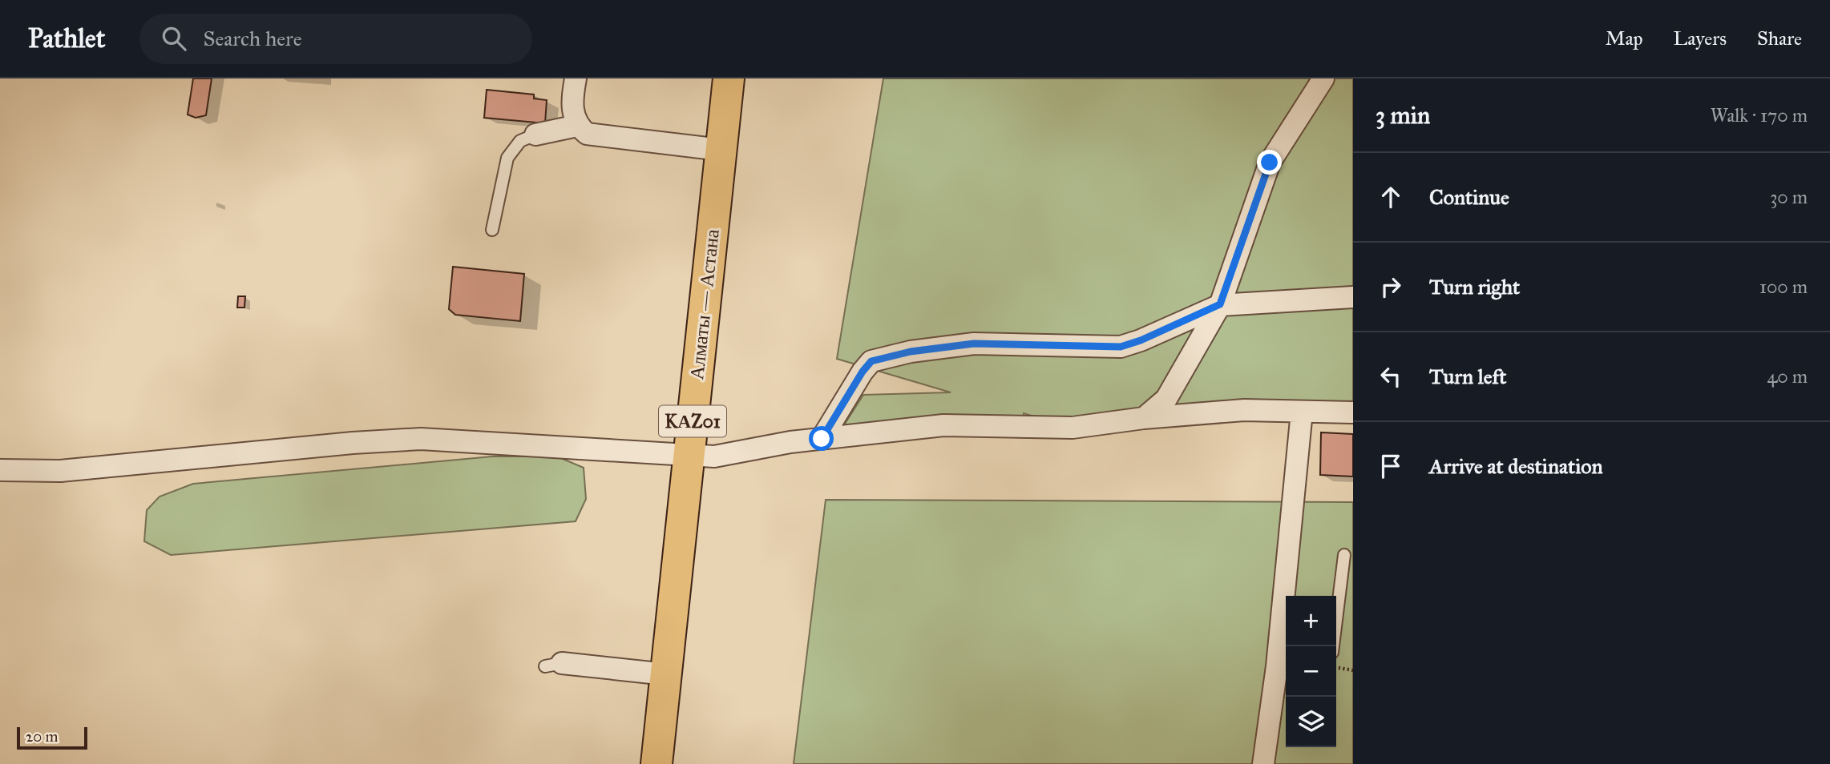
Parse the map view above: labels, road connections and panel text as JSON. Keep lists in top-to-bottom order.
{
  "streets": {
    "highway": ["Алматы — Астана", "KАZ01"]
  },
  "scale_bar": "20 m",
  "page": {
    "header": "Pathlet",
    "search": "Search here",
    "nav": ["Map", "Layers", "Share"],
    "heading": ["3 min", "Walk · 170 m"],
    "list": [
      ["Continue", "30 m"],
      ["Turn right", "100 m"],
      ["Turn left", "40 m"],
      "Arrive at destination"
    ],
    "map_buttons": ["+", "−"],
    "scale": "20 m"
  }
}
